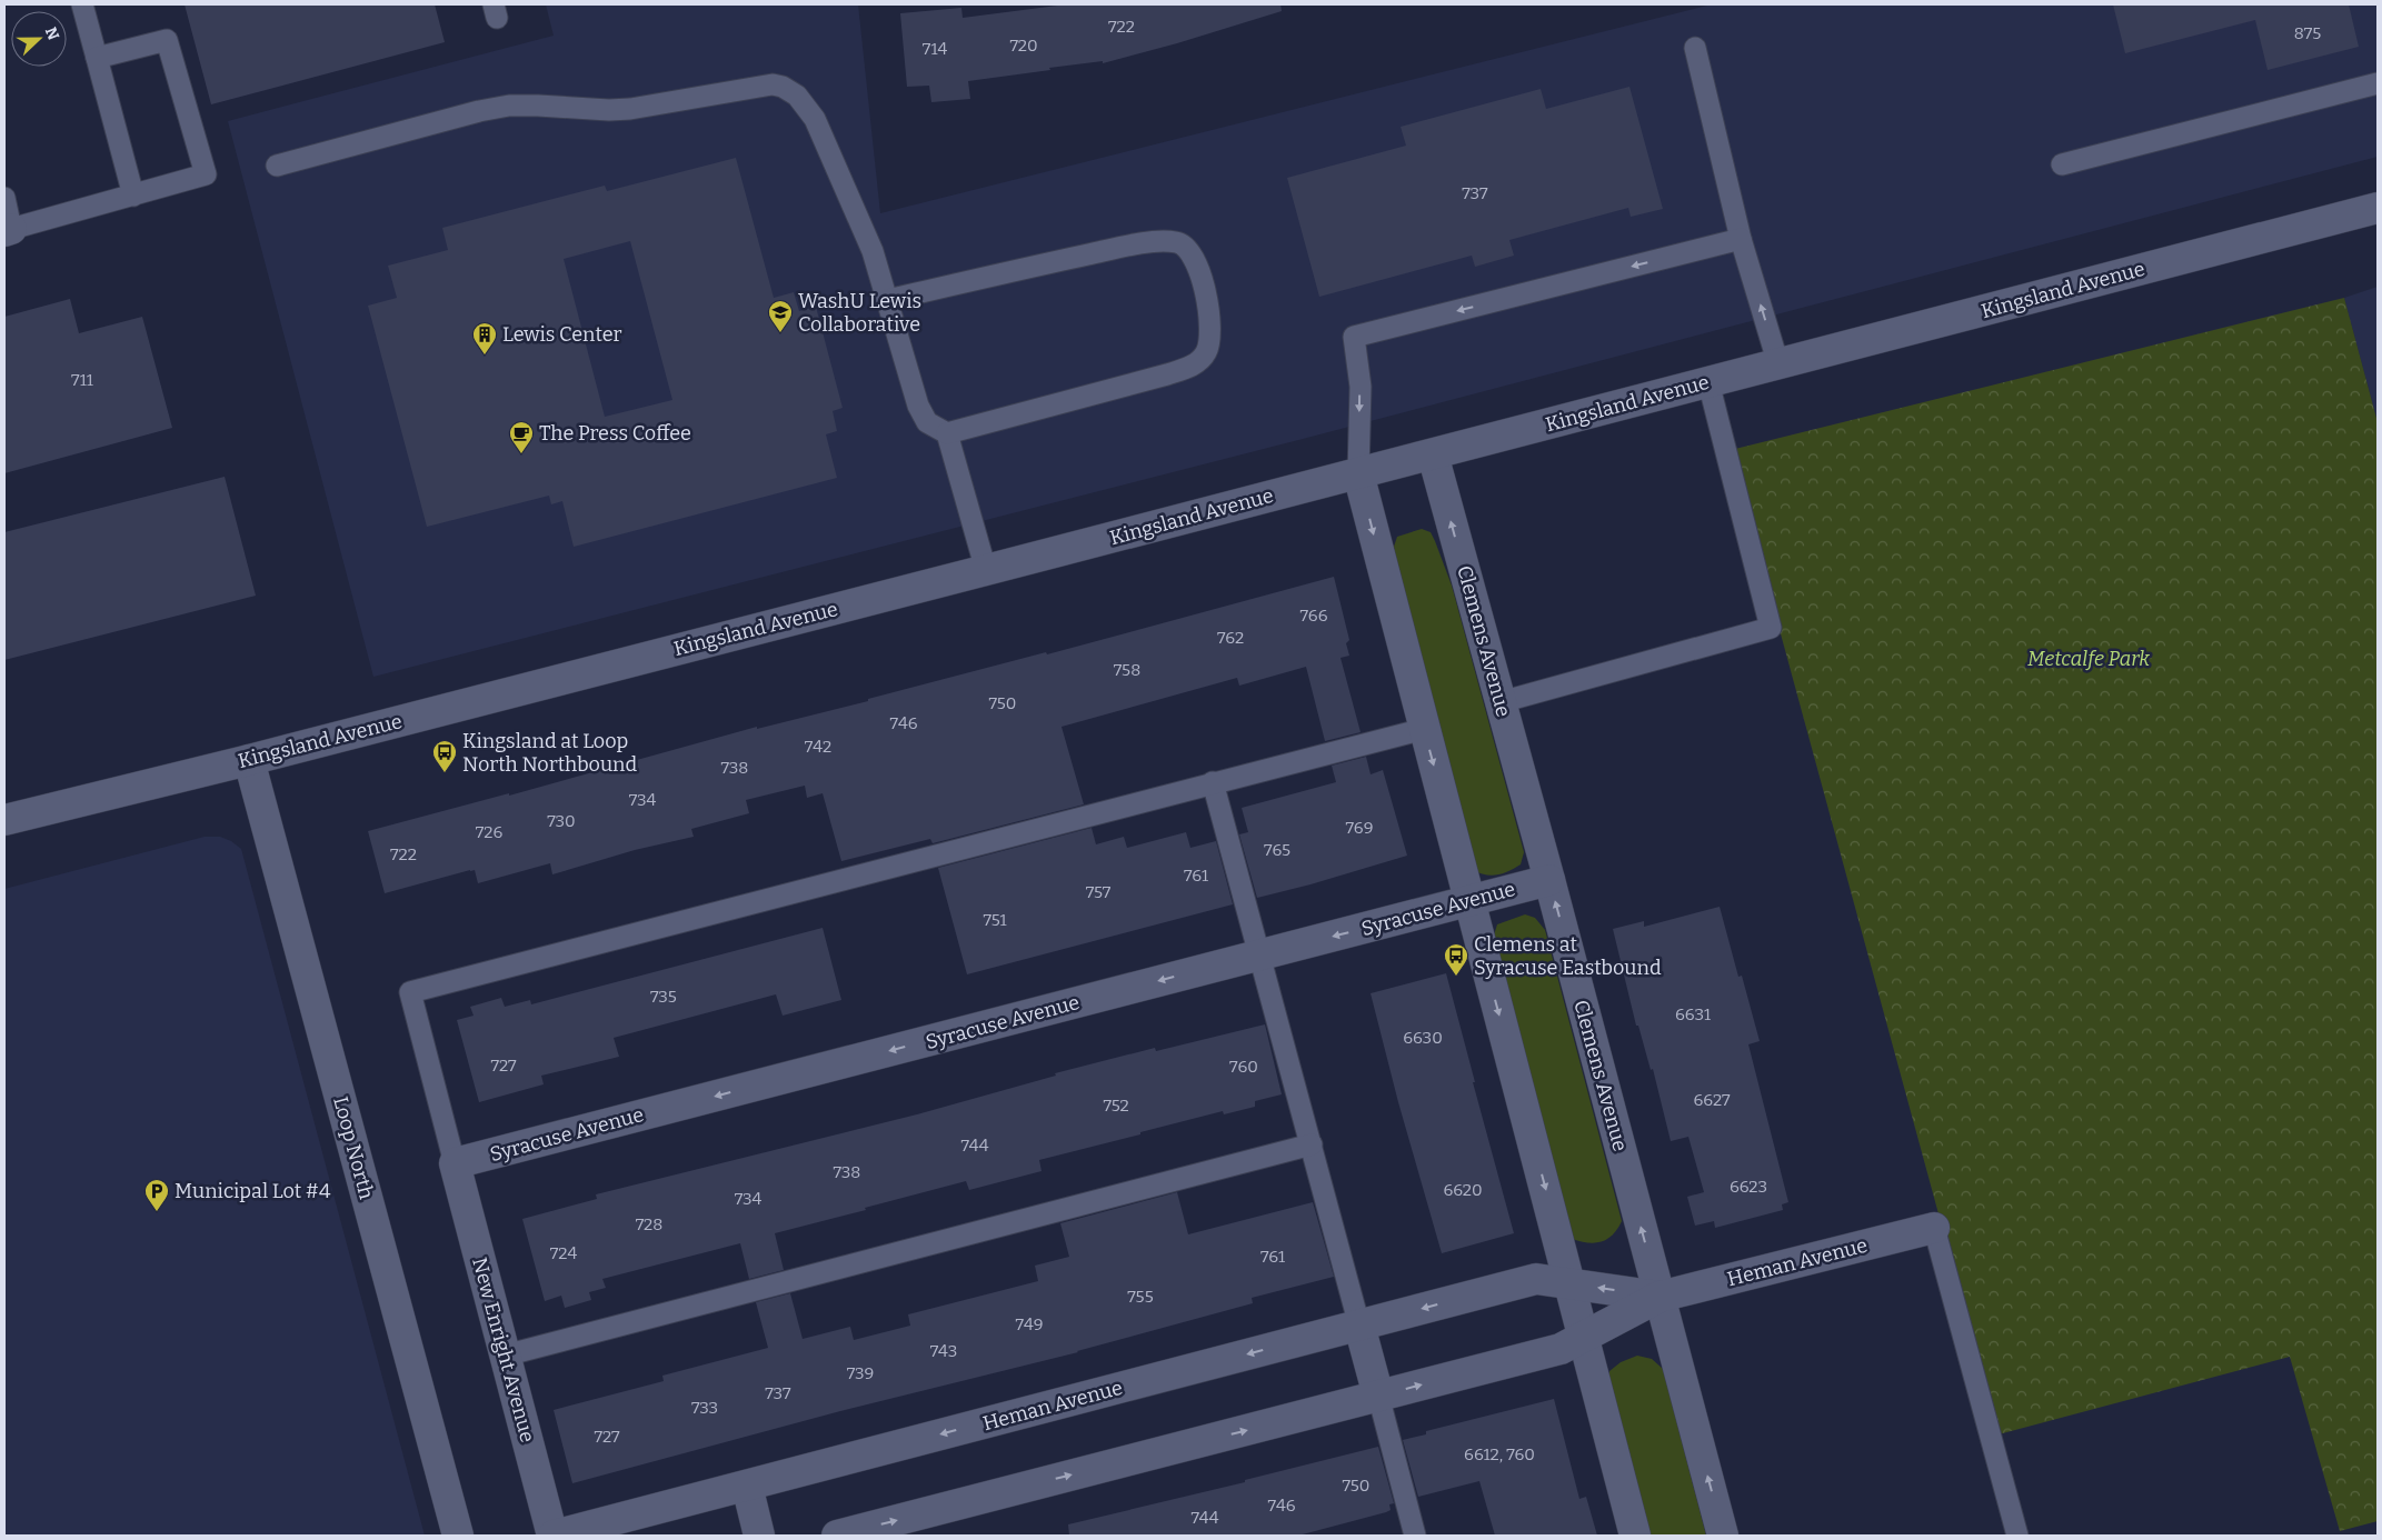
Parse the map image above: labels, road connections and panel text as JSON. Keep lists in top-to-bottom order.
{
  "streets": {
    "street": [
      "Kingsland Avenue",
      "Clemens Avenue",
      "Syracuse Avenue",
      "Loop North",
      "Heman Avenue",
      "New Enright Avenue"
    ]
  },
  "crossings": [
    ["Kingsland Avenue", "Clemens Avenue"],
    ["Kingsland Avenue", "Loop North"],
    ["Clemens Avenue", "Syracuse Avenue"],
    ["Clemens Avenue", "Heman Avenue"],
    ["Syracuse Avenue", "New Enright Avenue"],
    ["Heman Avenue", "New Enright Avenue"]
  ],
  "one_way": ["Syracuse Avenue"],
  "parks": ["Metcalfe Park"],
  "places": {
    "school or university": ["WashU Lewis Collaborative"],
    "building": ["Lewis Center"],
    "cafe": ["The Press Coffee"],
    "bus stop": ["Kingsland at Loop North Northbound", "Clemens at Syracuse Eastbound"],
    "parking": ["Municipal Lot #4"]
  },
  "house_numbers": [
    "722",
    "875",
    "720",
    "714",
    "737",
    "711",
    "766",
    "762",
    "758",
    "750",
    "746",
    "742",
    "738",
    "734",
    "730",
    "769",
    "726",
    "765",
    "722",
    "761",
    "757",
    "751",
    "735",
    "6631",
    "6630",
    "727",
    "760",
    "6627",
    "752",
    "744",
    "738",
    "6623",
    "6620",
    "734",
    "728",
    "724",
    "761",
    "755",
    "749",
    "743",
    "739",
    "737",
    "733",
    "727",
    "6612, 760",
    "750",
    "746",
    "744"
  ],
  "north": "right"
}
